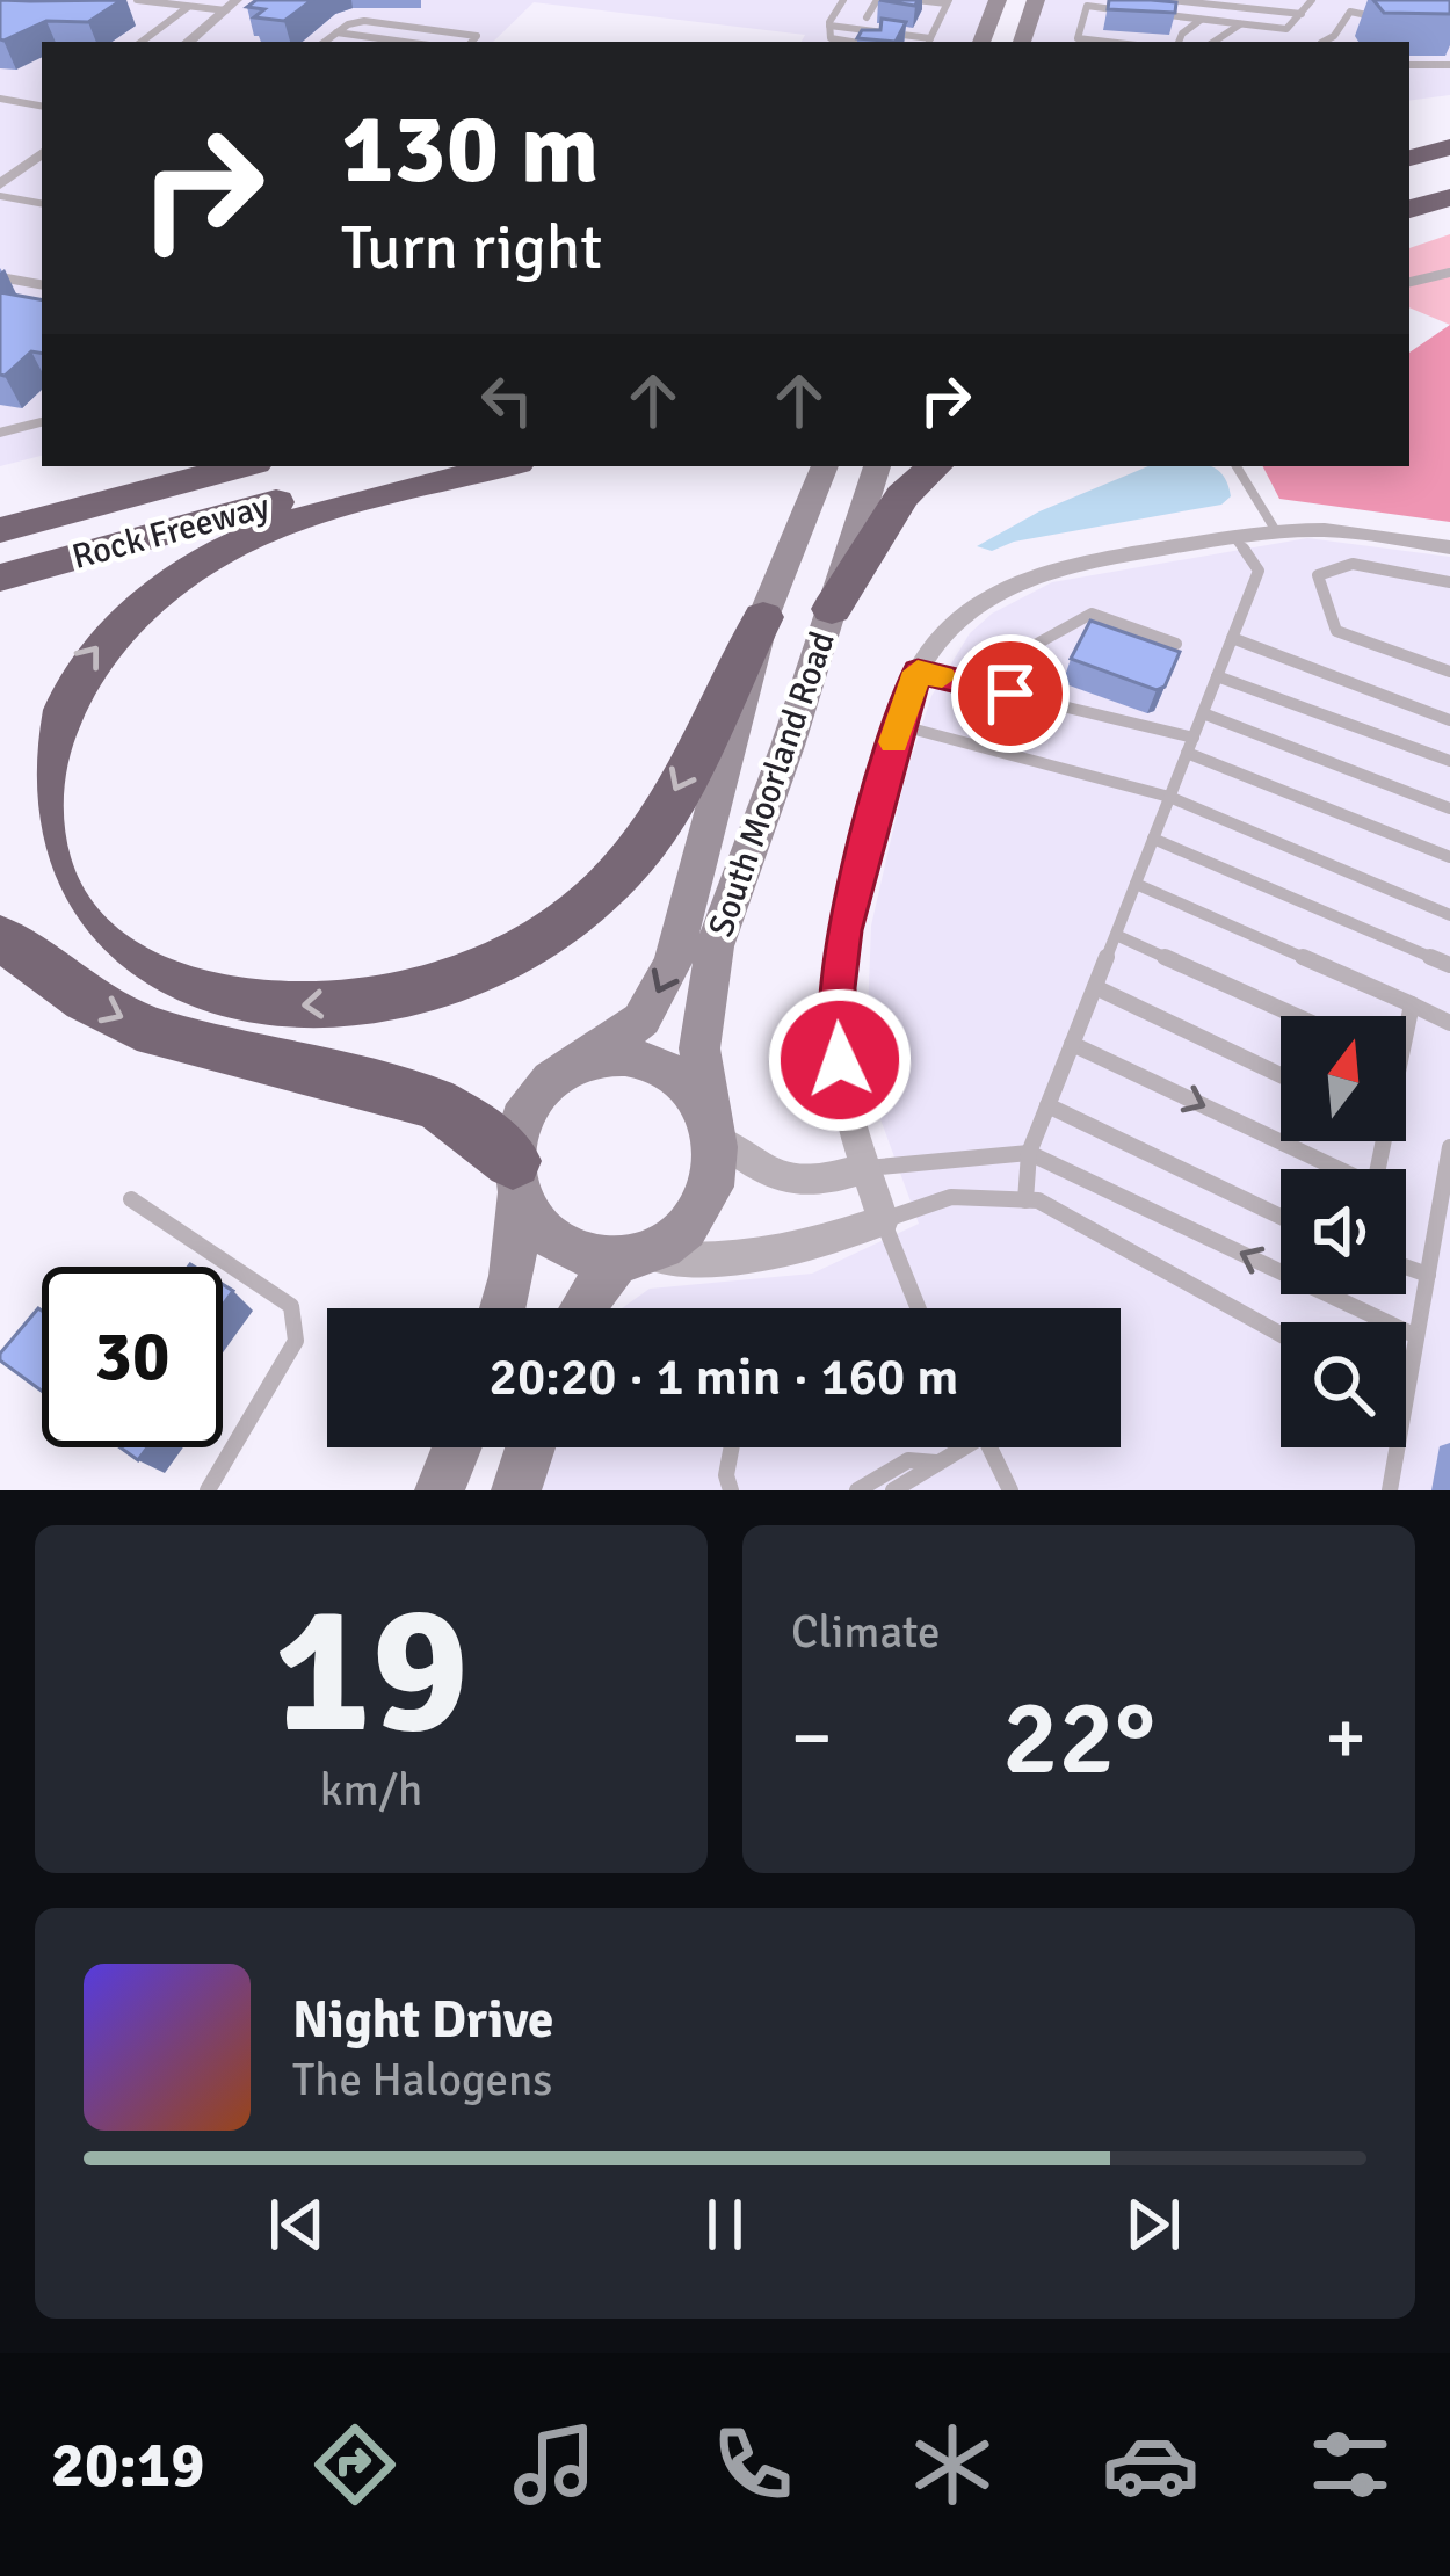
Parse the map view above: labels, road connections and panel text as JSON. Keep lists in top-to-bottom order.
{
  "streets": {
    "highway": ["Rock Freeway"],
    "main road": ["South Moorland Road"]
  },
  "north": "top",
  "page": {
    "turn": ["130 m", "Turn right"],
    "limit": "30",
    "trip": "20:20 · 1 min · 160 m",
    "tile": [
      ["19", "km/h"],
      "Climate"
    ],
    "heat": ["−", "22°", "+"],
    "song": ["Night Drive", "The Halogens"],
    "tabs": "20:19"
  }
}
